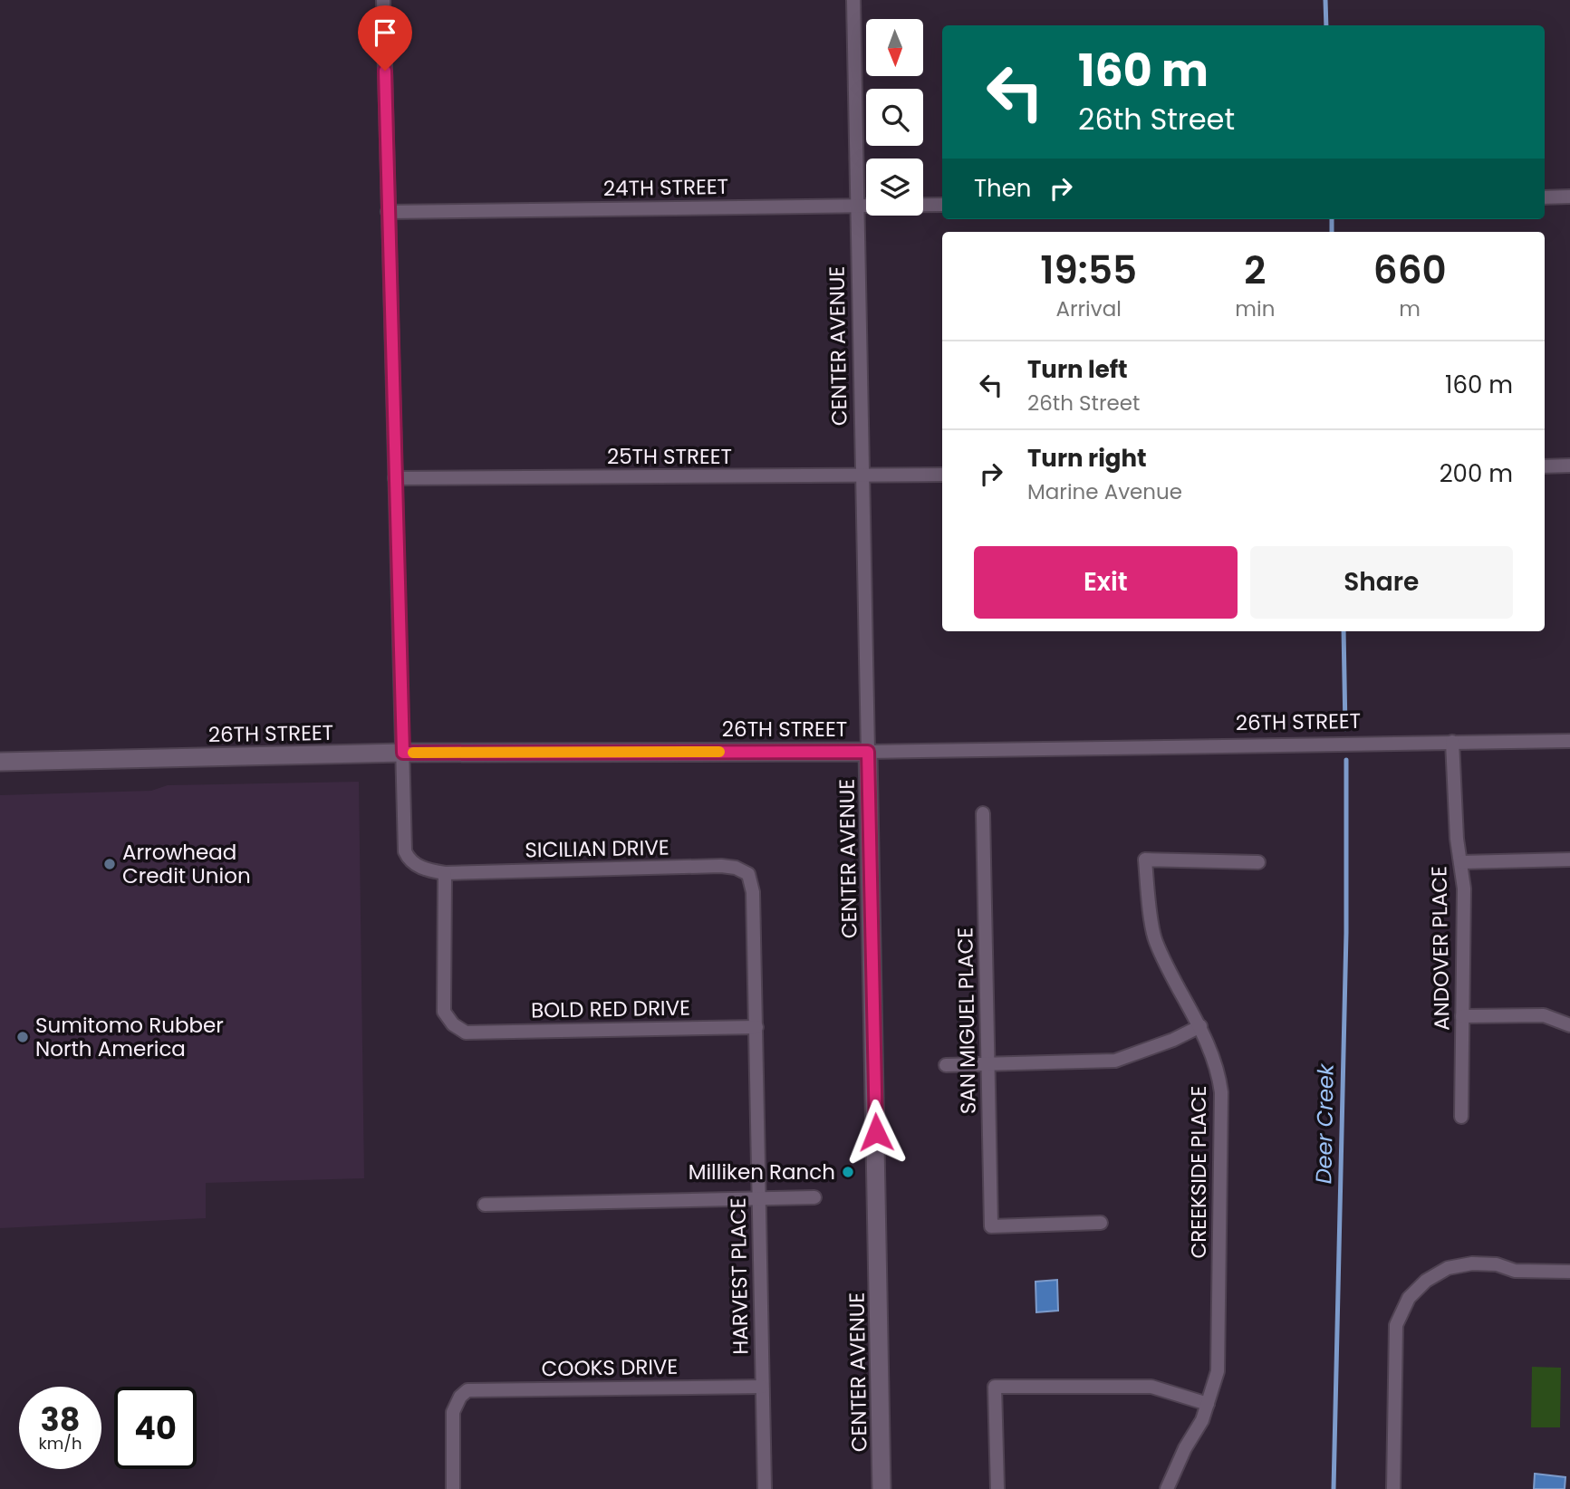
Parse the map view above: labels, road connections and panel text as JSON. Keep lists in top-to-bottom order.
{
  "streets": {
    "street": [
      "24TH STREET",
      "CENTER AVENUE",
      "25TH STREET",
      "26TH STREET",
      "SICILIAN DRIVE",
      "ANDOVER PLACE",
      "BOLD RED DRIVE",
      "SAN MIGUEL PLACE",
      "CREEKSIDE PLACE",
      "HARVEST PLACE",
      "COOKS DRIVE"
    ]
  },
  "crossings": [
    ["24TH STREET", "CENTER AVENUE"],
    ["24TH STREET", "SICILIAN DRIVE"],
    ["CENTER AVENUE", "25TH STREET"],
    ["CENTER AVENUE", "26TH STREET"],
    ["25TH STREET", "SICILIAN DRIVE"],
    ["26TH STREET", "SICILIAN DRIVE"],
    ["26TH STREET", "ANDOVER PLACE"],
    ["SICILIAN DRIVE", "BOLD RED DRIVE"],
    ["SICILIAN DRIVE", "HARVEST PLACE"],
    ["BOLD RED DRIVE", "HARVEST PLACE"],
    ["HARVEST PLACE", "COOKS DRIVE"]
  ],
  "water": ["Deer Creek"],
  "places": ["Arrowhead Credit Union", "Sumitomo Rubber North America", "Milliken Ranch"],
  "north": "bottom",
  "page": {
    "turn": ["160 m", "26th Street"],
    "then": "Then",
    "eta": [
      "19:55",
      "Arrival",
      "2",
      "min",
      "660",
      "m"
    ],
    "list": [
      {
        "name": "Turn left",
        "note": "26th Street",
        "value": "160 m"
      },
      {
        "name": "Turn right",
        "note": "Marine Avenue",
        "value": "200 m"
      }
    ],
    "buttons": ["Exit", "Share"],
    "speed": "38 km/h",
    "limit": "40"
  }
}
